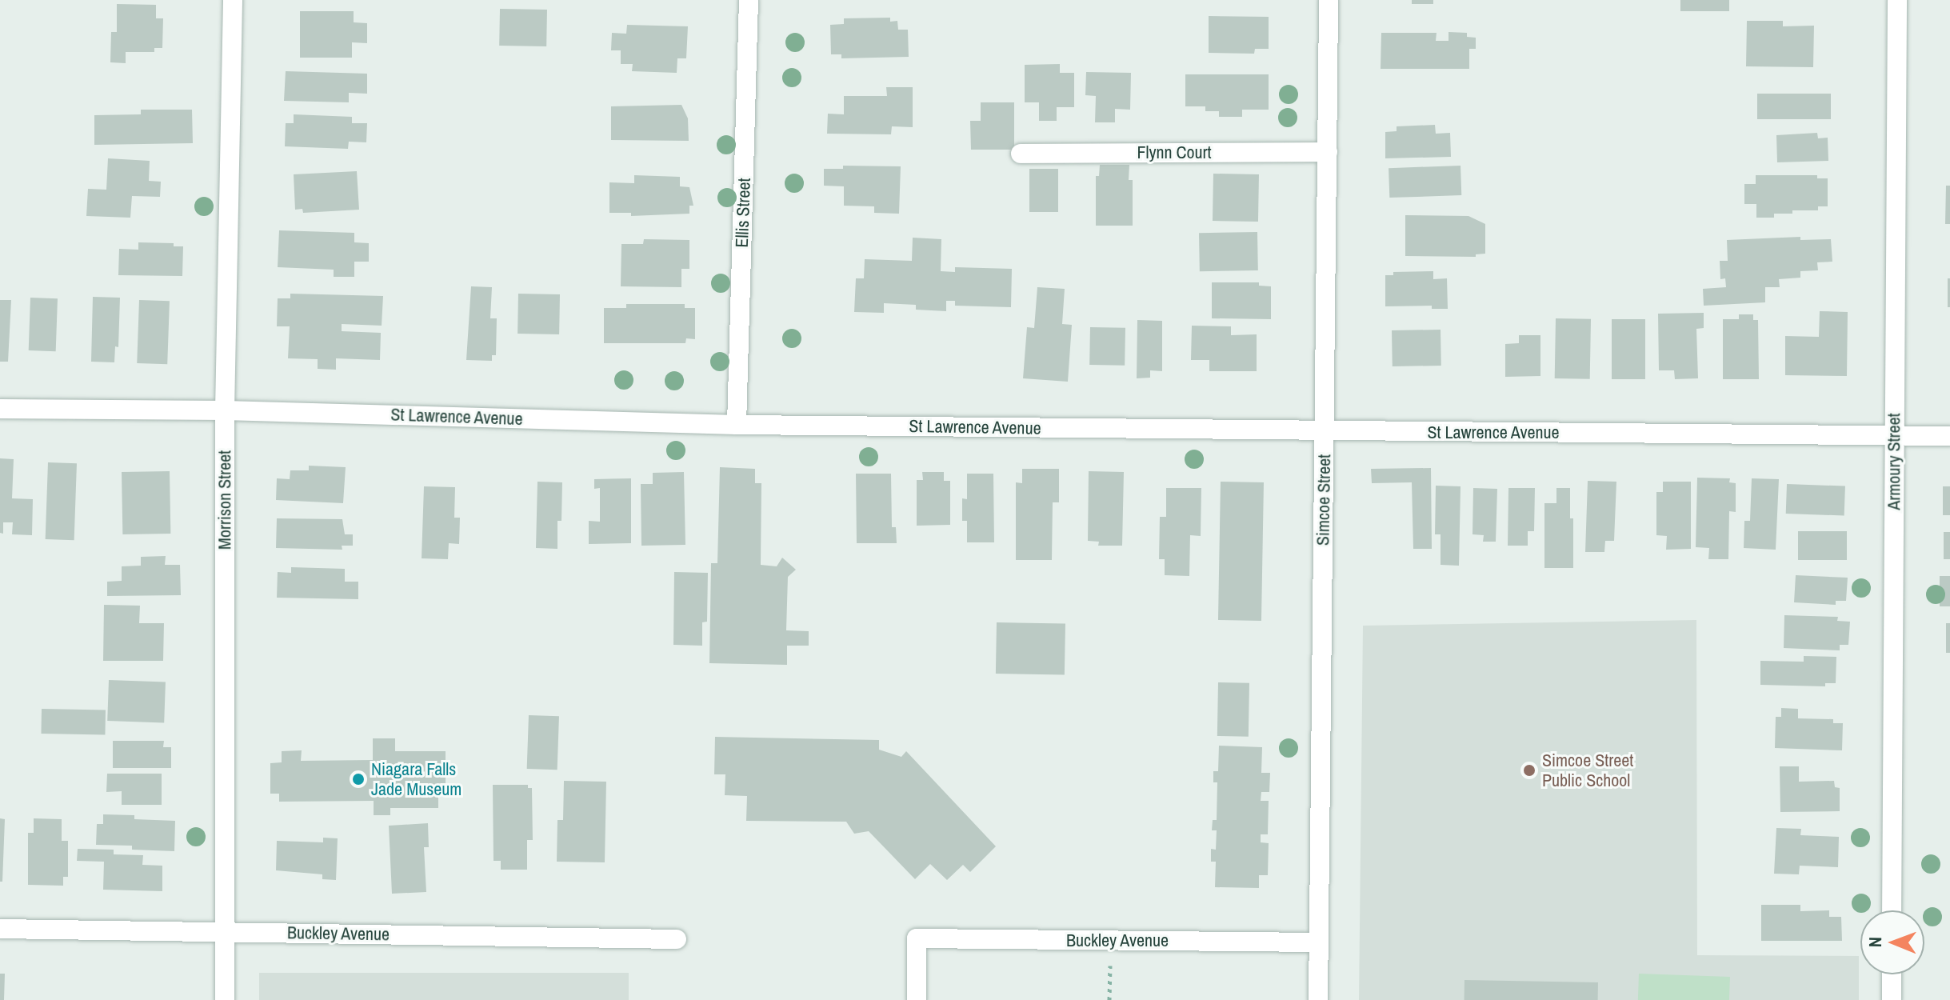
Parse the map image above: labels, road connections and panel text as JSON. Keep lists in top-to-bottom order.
{
  "streets": {
    "street": [
      "Flynn Court",
      "Ellis Street",
      "St Lawrence Avenue",
      "Armoury Street",
      "Morrison Street",
      "Simcoe Street",
      "Buckley Avenue"
    ]
  },
  "crossings": [
    ["Flynn Court", "Simcoe Street"],
    ["Ellis Street", "St Lawrence Avenue"],
    ["St Lawrence Avenue", "Armoury Street"],
    ["St Lawrence Avenue", "Morrison Street"],
    ["St Lawrence Avenue", "Simcoe Street"],
    ["Morrison Street", "Buckley Avenue"],
    ["Simcoe Street", "Buckley Avenue"]
  ],
  "places": ["Simcoe Street Public School", "Niagara Falls Jade Museum"],
  "north": "left"
}
